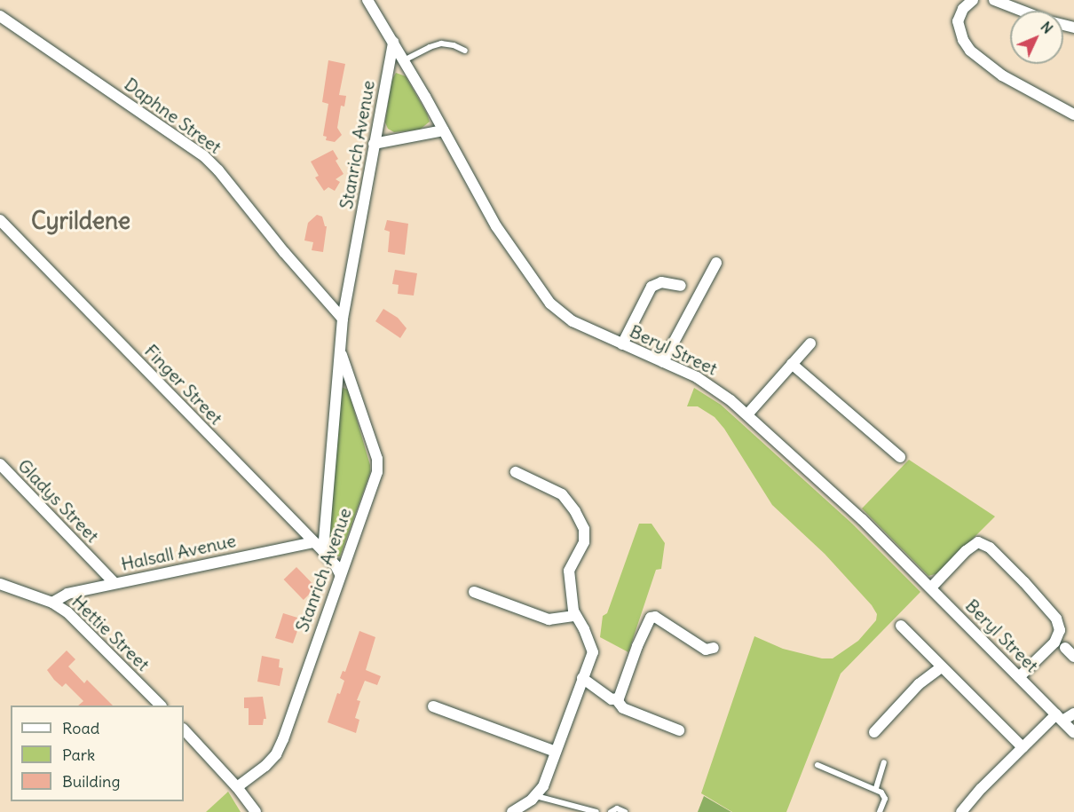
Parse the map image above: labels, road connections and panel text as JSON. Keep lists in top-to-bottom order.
{
  "streets": {
    "street": [
      "Daphne Street",
      "Stanrich Avenue",
      "Beryl Street",
      "Finger Street",
      "Gladys Street",
      "Halsall Avenue",
      "Hettie Street"
    ]
  },
  "crossings": [
    ["Daphne Street", "Stanrich Avenue"],
    ["Stanrich Avenue", "Beryl Street"],
    ["Stanrich Avenue", "Finger Street"],
    ["Finger Street", "Halsall Avenue"],
    ["Gladys Street", "Halsall Avenue"],
    ["Halsall Avenue", "Hettie Street"]
  ],
  "districts": ["Cyrildene"],
  "legend": ["Road", "Park", "Building"],
  "north": "top right"
}
